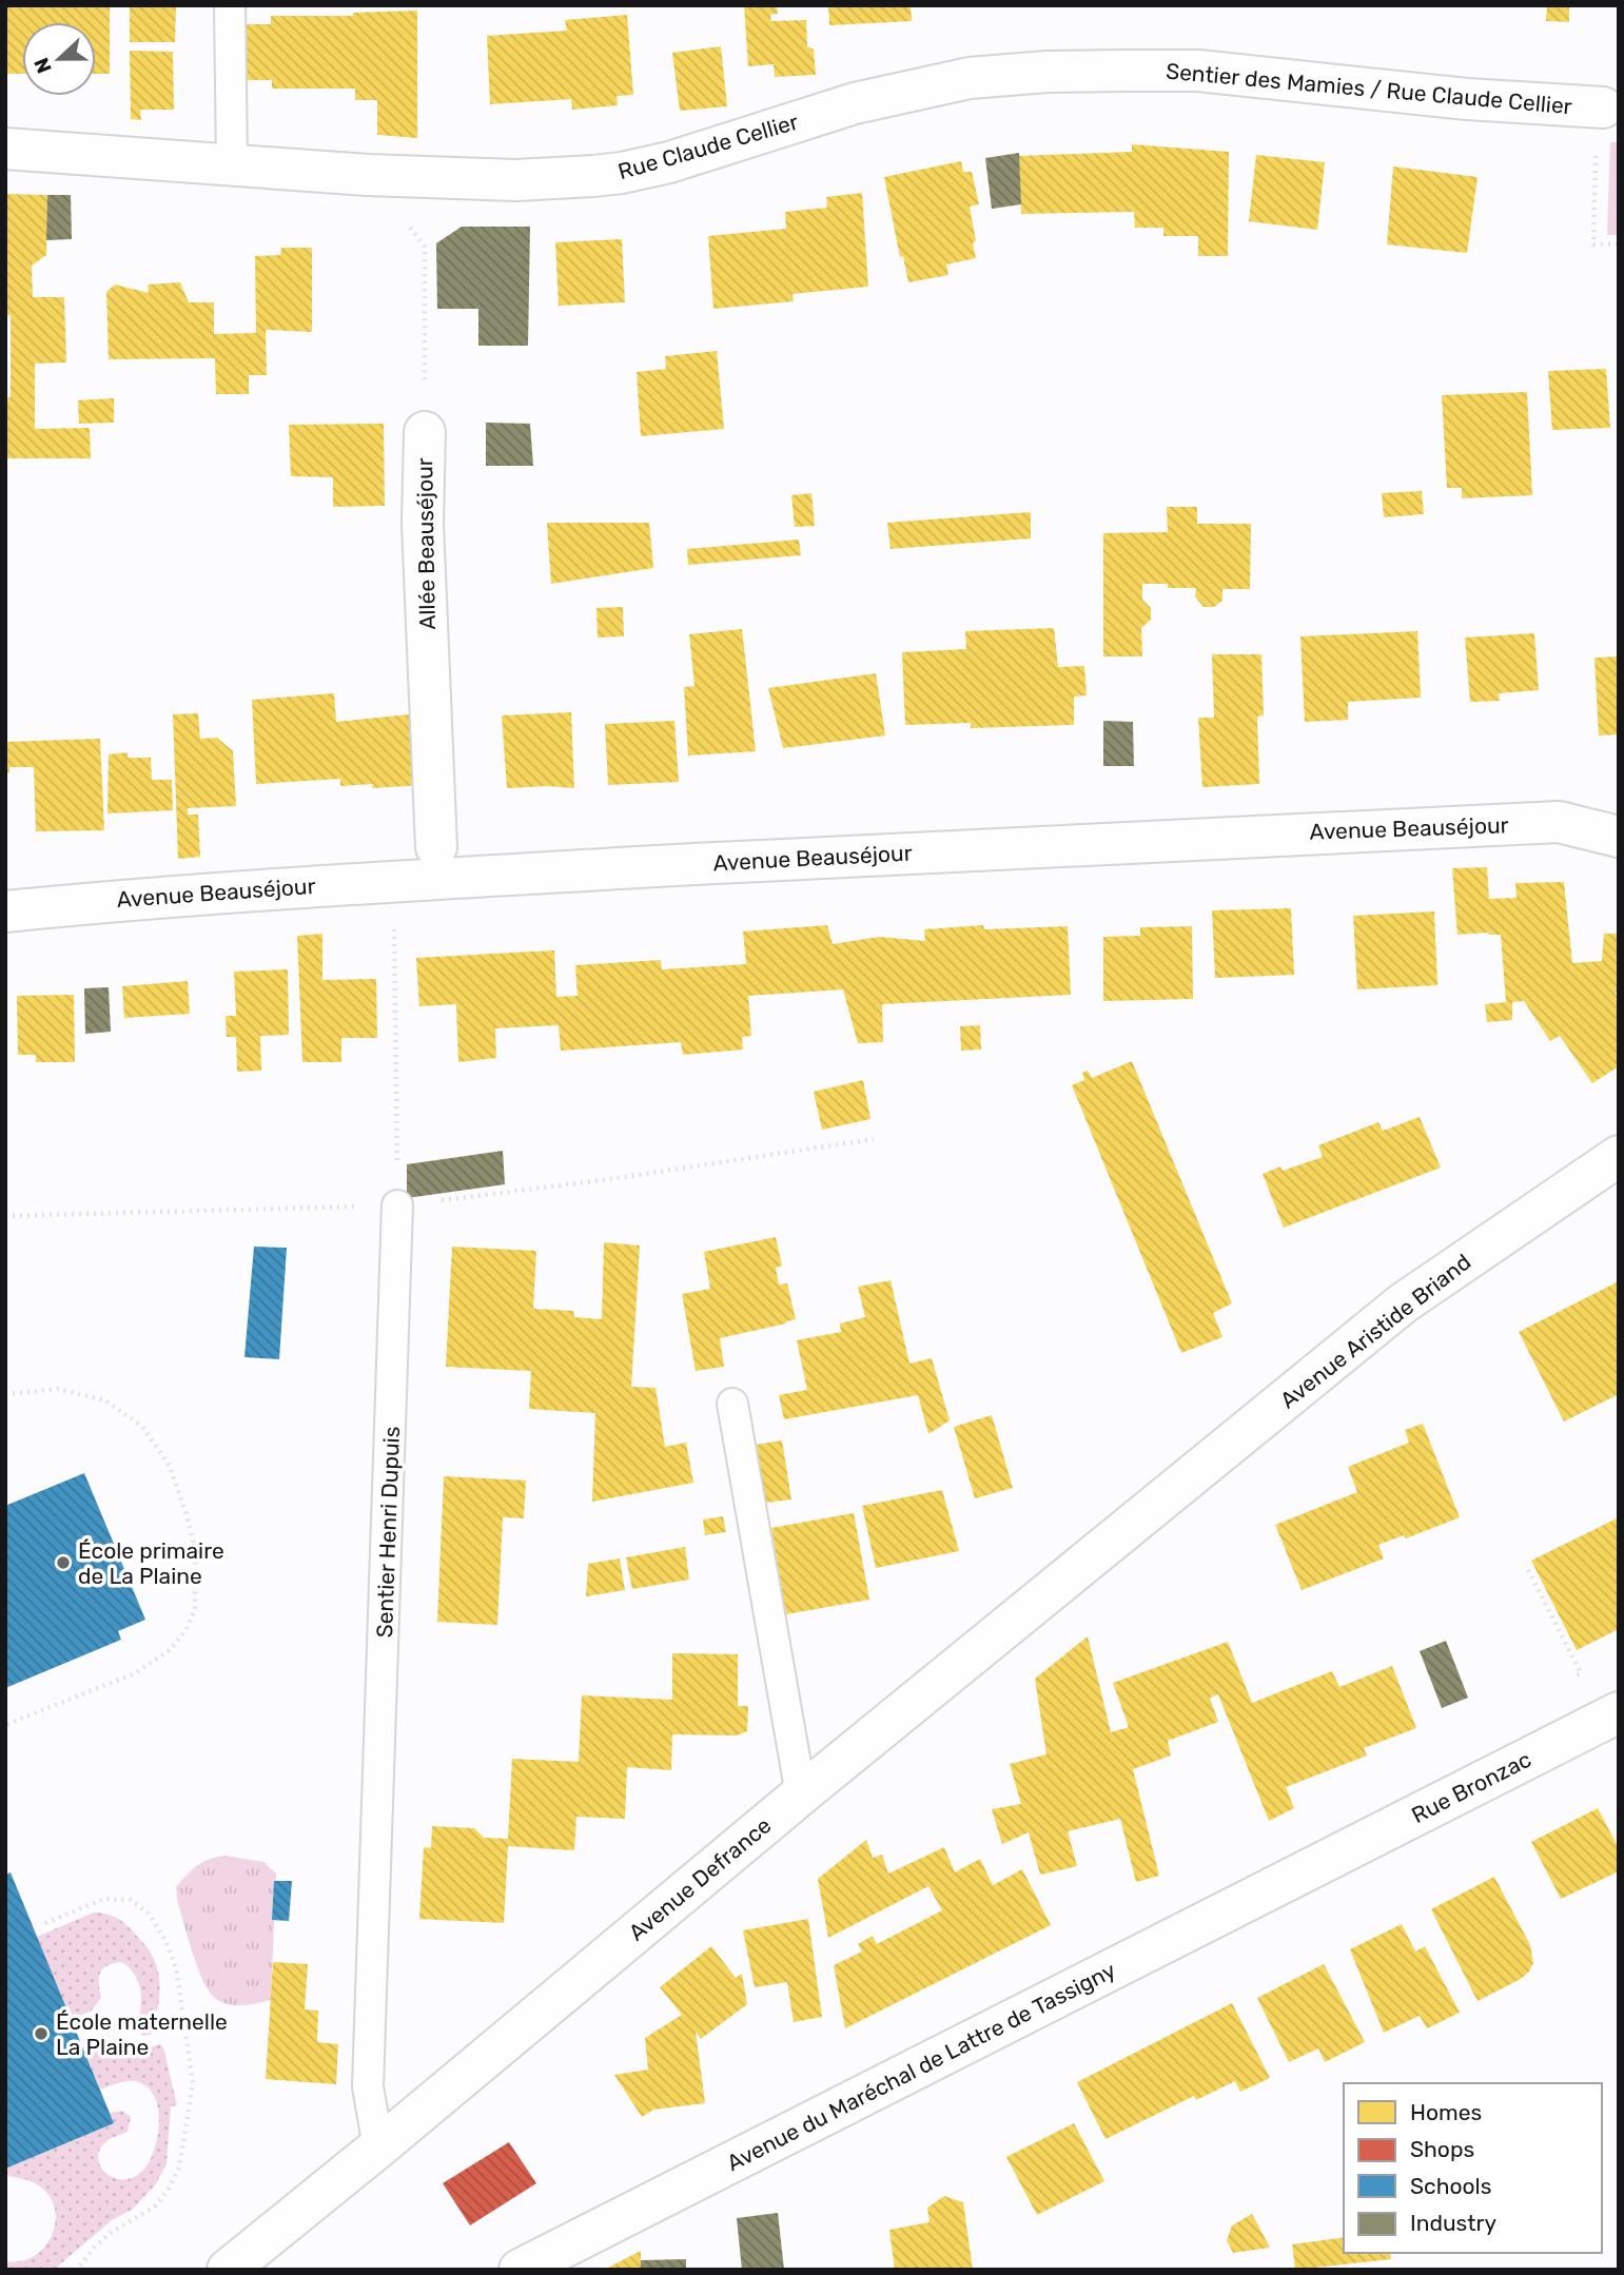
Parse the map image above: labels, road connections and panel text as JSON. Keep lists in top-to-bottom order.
{
  "streets": {
    "street": [
      "Sentier des Mamies / Rue Claude Cellier",
      "Rue Claude Cellier",
      "Allée Beauséjour",
      "Avenue Beauséjour",
      "Avenue Aristide Briand",
      "Rue Bronzac",
      "Avenue Defrance",
      "Avenue du Maréchal de Lattre de Tassigny"
    ],
    "lane": ["Sentier Henri Dupuis"]
  },
  "crossings": [
    ["Sentier des Mamies / Rue Claude Cellier", "Rue Claude Cellier"],
    ["Avenue Aristide Briand", "Avenue Defrance"],
    ["Sentier Henri Dupuis", "Avenue Defrance"],
    ["Rue Bronzac", "Avenue du Maréchal de Lattre de Tassigny"]
  ],
  "places": ["École primaire de La Plaine", "École maternelle La Plaine"],
  "legend": [
    "Homes",
    "Shops",
    "Schools",
    "Industry"
  ],
  "north": "left"
}
